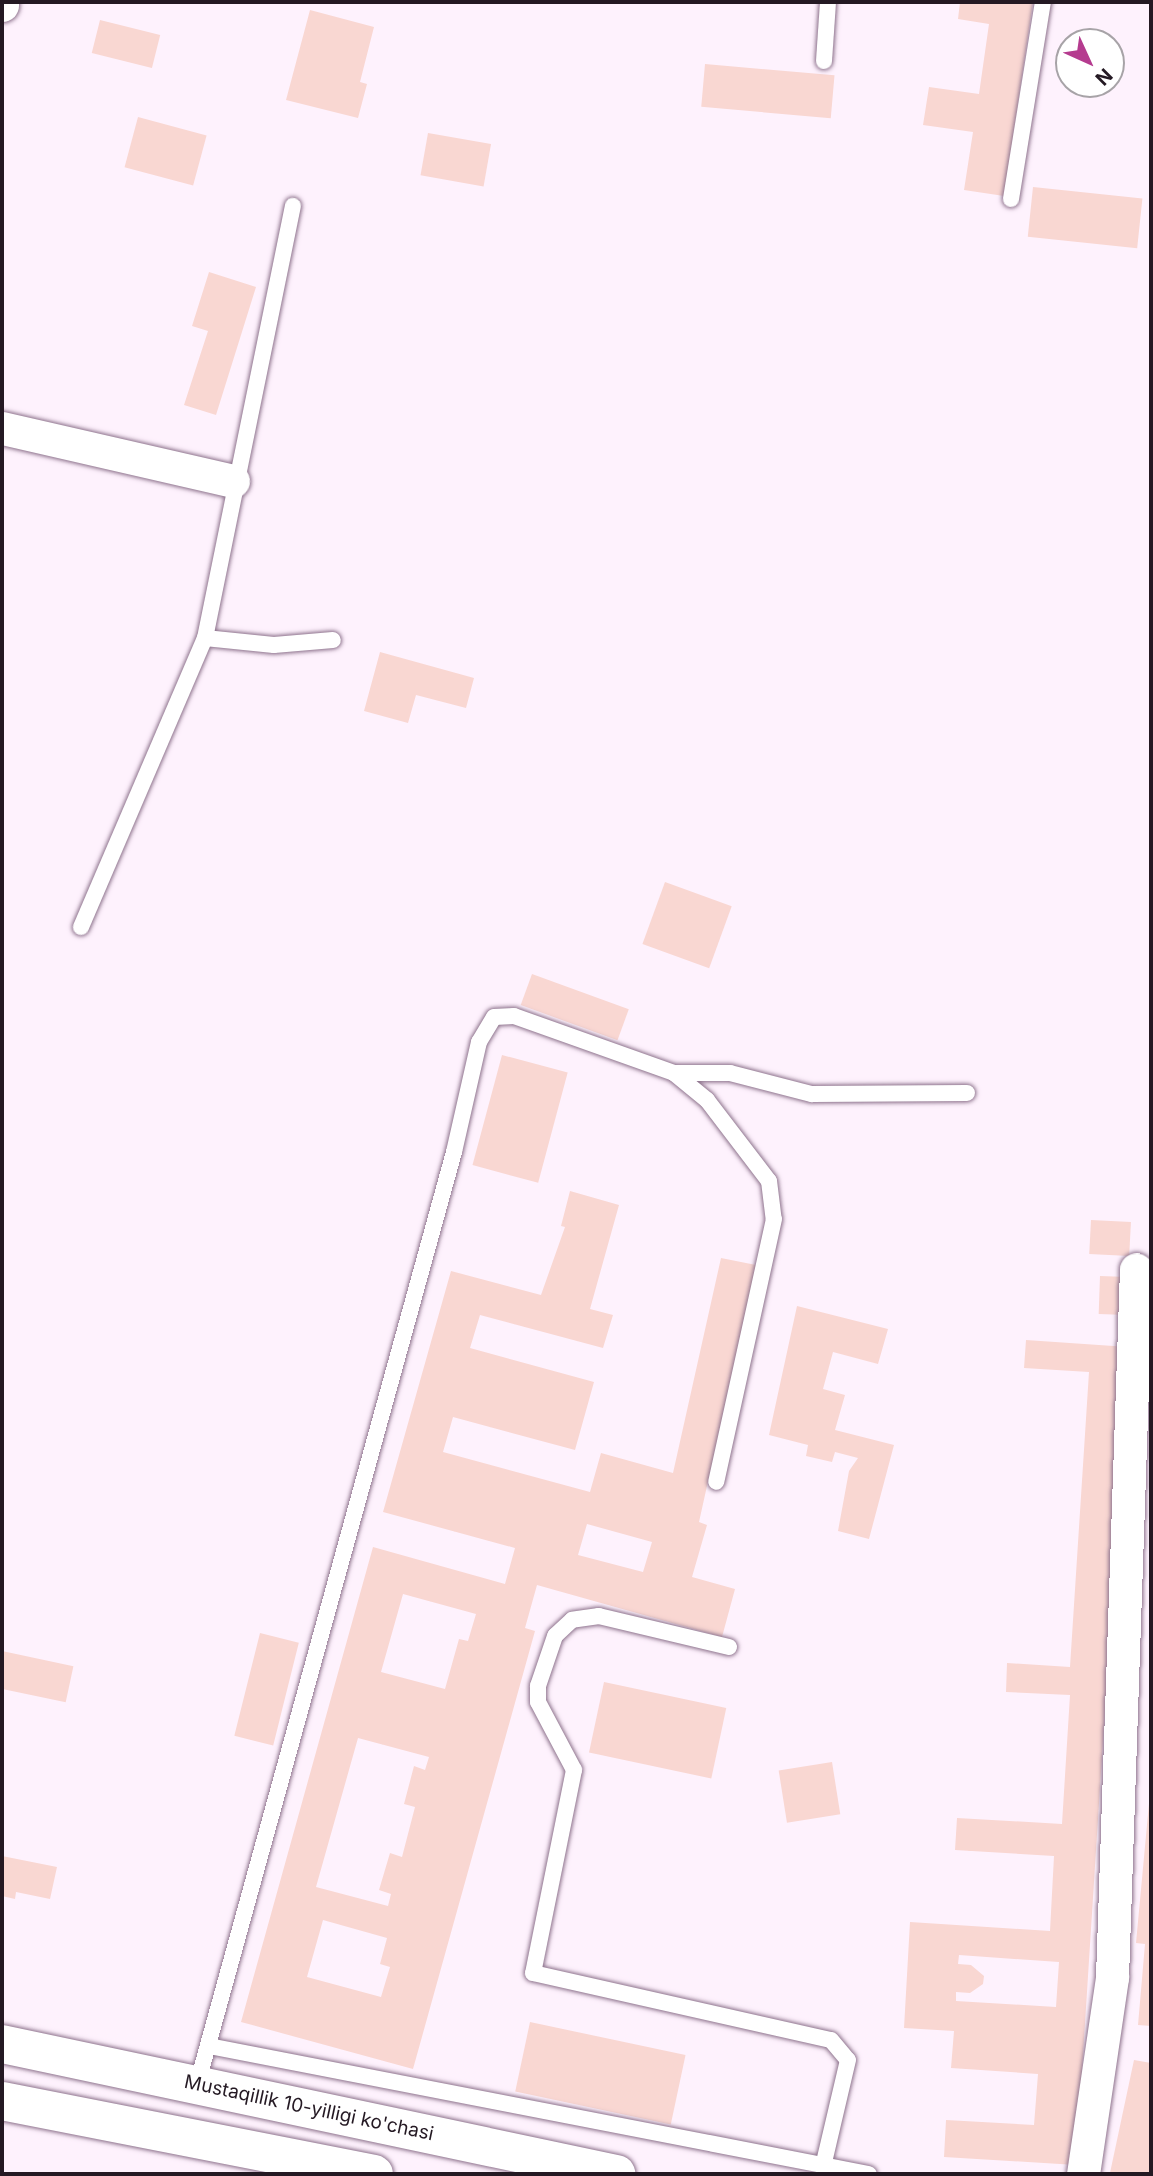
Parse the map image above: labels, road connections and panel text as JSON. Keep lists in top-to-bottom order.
{
  "streets": {
    "main road": ["Mustaqillik 10-yilligi ko'chasi"]
  },
  "north": "bottom right"
}
